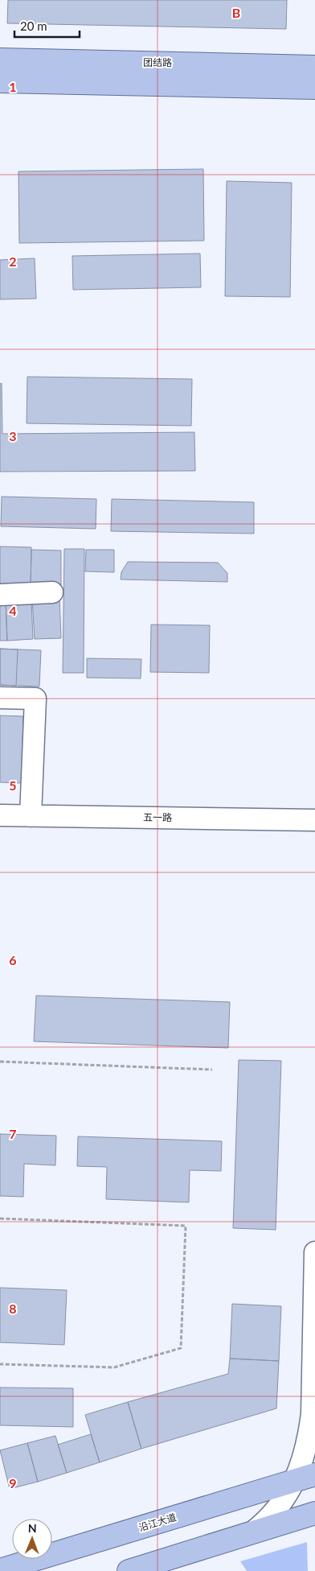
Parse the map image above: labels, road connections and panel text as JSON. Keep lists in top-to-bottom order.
{
  "streets": {
    "main road": ["团结路", "沿江大道"],
    "street": ["五一路"]
  },
  "scale_bar": "20 m",
  "north": "top",
  "grid": {
    "columns": ["B"],
    "rows": [
      "1",
      "2",
      "3",
      "4",
      "5",
      "6",
      "7",
      "8",
      "9"
    ]
  }
}
